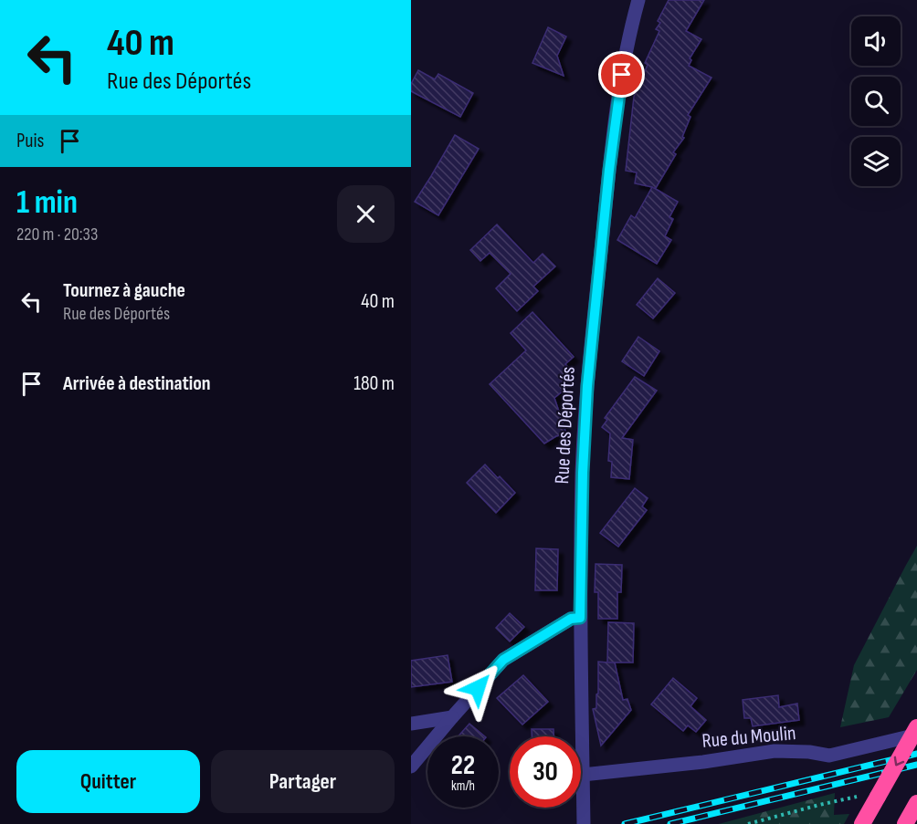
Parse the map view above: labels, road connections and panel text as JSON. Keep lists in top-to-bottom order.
{
  "streets": {
    "street": ["Rue des Déportés", "Rue du Moulin"]
  },
  "crossings": [
    ["Rue des Déportés", "Rue du Moulin"]
  ],
  "page": {
    "turn": ["40 m", "Rue des Déportés"],
    "then": "Puis",
    "heading": ["1 min", "220 m · 20:33"],
    "list": [
      {
        "name": "Tournez à gauche",
        "note": "Rue des Déportés",
        "value": "40 m"
      },
      {
        "name": "Arrivée à destination",
        "value": "180 m"
      }
    ],
    "speed": "22 km/h",
    "limit": "30",
    "buttons": ["Quitter", "Partager"]
  }
}
